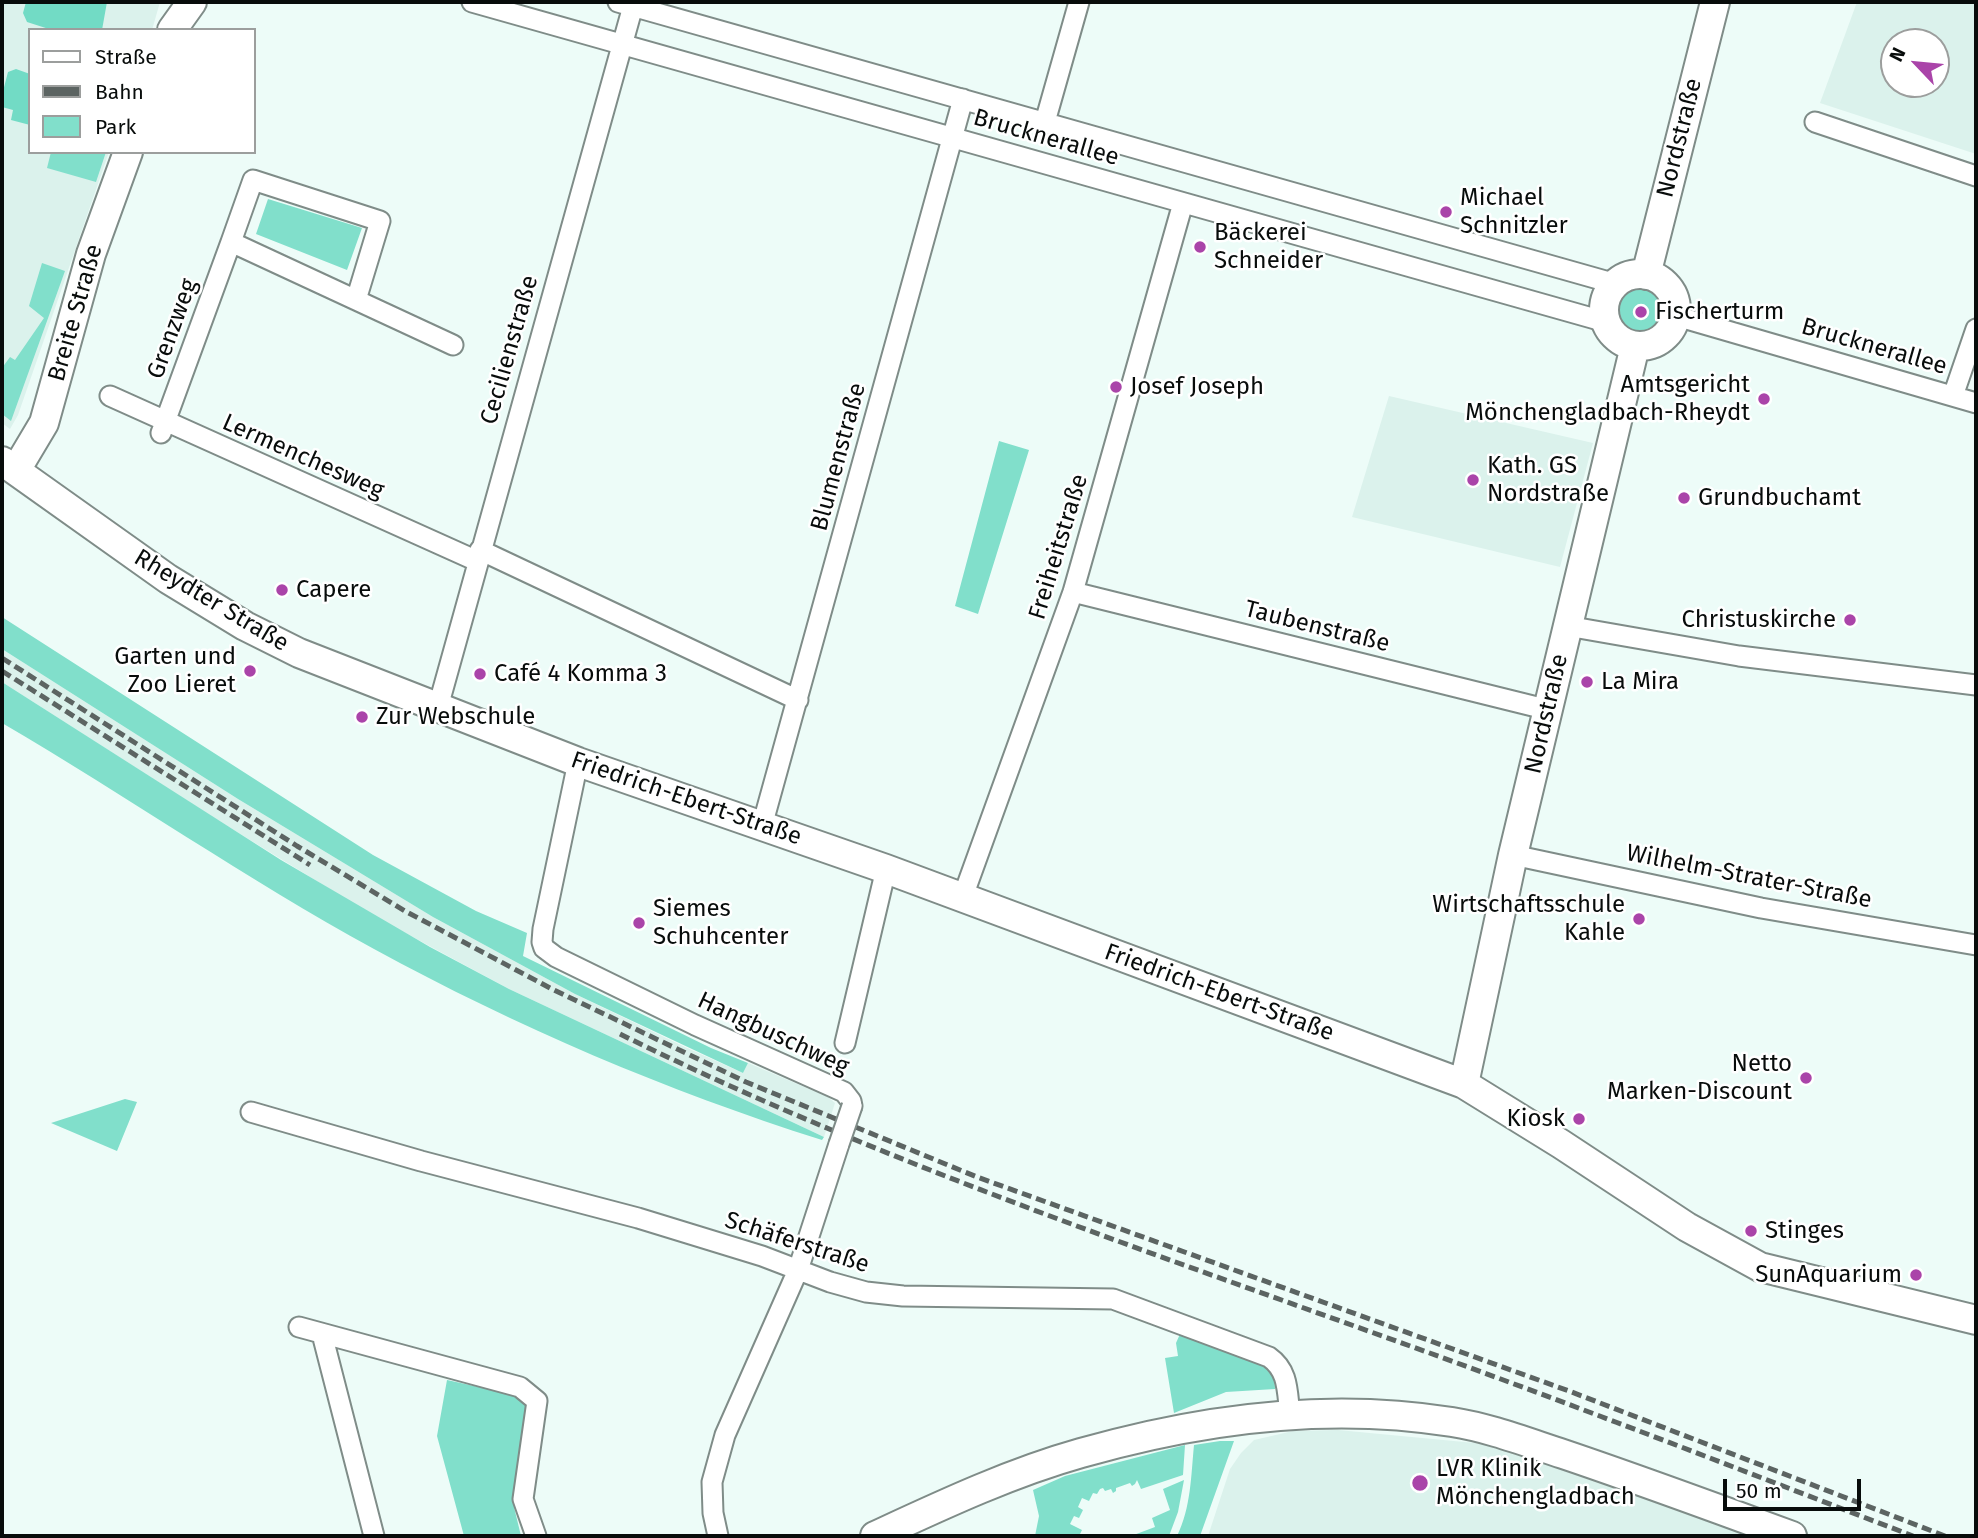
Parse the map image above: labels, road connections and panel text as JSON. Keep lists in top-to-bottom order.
{
  "streets": {
    "street": [
      "Brucknerallee",
      "Nordstraße",
      "Breite Straße",
      "Grenzweg",
      "Cecilienstraße",
      "Lermenchesweg",
      "Blumenstraße",
      "Freiheitstraße",
      "Rheydter Straße",
      "Taubenstraße",
      "Friedrich-Ebert-Straße",
      "Wilhelm-Strater-Straße",
      "Hangbuschweg",
      "Schäferstraße"
    ]
  },
  "crossings": [
    ["Brucknerallee", "Nordstraße"],
    ["Brucknerallee", "Cecilienstraße"],
    ["Brucknerallee", "Blumenstraße"],
    ["Brucknerallee", "Freiheitstraße"],
    ["Nordstraße", "Taubenstraße"],
    ["Nordstraße", "Friedrich-Ebert-Straße"],
    ["Nordstraße", "Wilhelm-Strater-Straße"],
    ["Breite Straße", "Rheydter Straße"],
    ["Grenzweg", "Lermenchesweg"],
    ["Cecilienstraße", "Lermenchesweg"],
    ["Cecilienstraße", "Rheydter Straße"],
    ["Cecilienstraße", "Friedrich-Ebert-Straße"],
    ["Lermenchesweg", "Blumenstraße"],
    ["Blumenstraße", "Friedrich-Ebert-Straße"],
    ["Freiheitstraße", "Taubenstraße"],
    ["Freiheitstraße", "Friedrich-Ebert-Straße"],
    ["Rheydter Straße", "Friedrich-Ebert-Straße"],
    ["Friedrich-Ebert-Straße", "Hangbuschweg"],
    ["Hangbuschweg", "Schäferstraße"]
  ],
  "places": [
    "Michael Schnitzler",
    "Bäckerei Schneider",
    "Fischerturm",
    "Josef Joseph",
    "Amtsgericht Mönchengladbach-Rheydt",
    "Kath. GS Nordstraße",
    "Grundbuchamt",
    "Capere",
    "Christuskirche",
    "Garten und Zoo Lieret",
    "Café 4 Komma 3",
    "La Mira",
    "Zur Webschule",
    "Wirtschaftsschule Kahle",
    "Siemes Schuhcenter",
    "Netto Marken-Discount",
    "Kiosk",
    "Stinges",
    "SunAquarium",
    "LVR Klinik Mönchengladbach"
  ],
  "legend": ["Straße", "Bahn", "Park"],
  "scale_bar": "50 m",
  "north": "top left"
}
